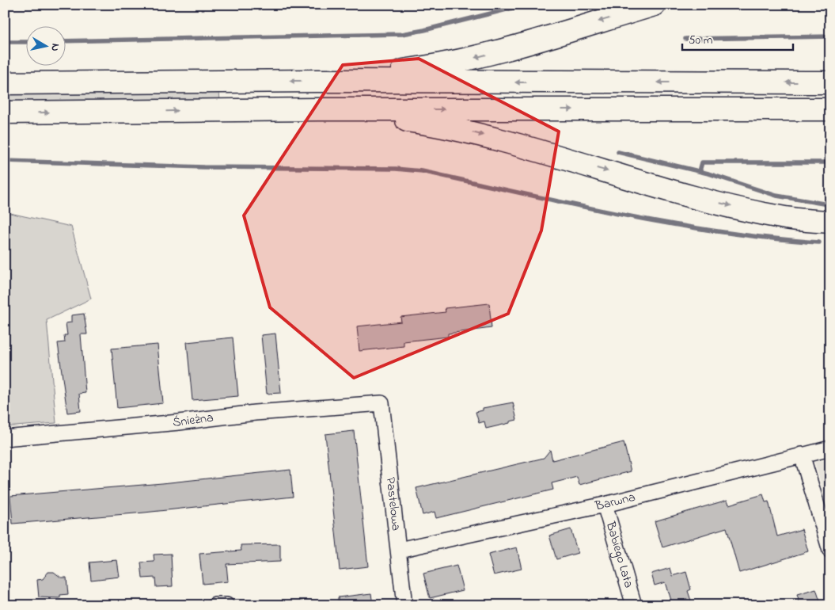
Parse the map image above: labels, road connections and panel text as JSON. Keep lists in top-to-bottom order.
{
  "streets": {
    "street": [
      "Śnieżna",
      "Barwna",
      "Pastelowa",
      "Babiego Lata"
    ]
  },
  "crossings": [
    ["Śnieżna", "Pastelowa"],
    ["Barwna", "Pastelowa"],
    ["Barwna", "Babiego Lata"]
  ],
  "scale_bar": "50 m",
  "north": "right"
}
